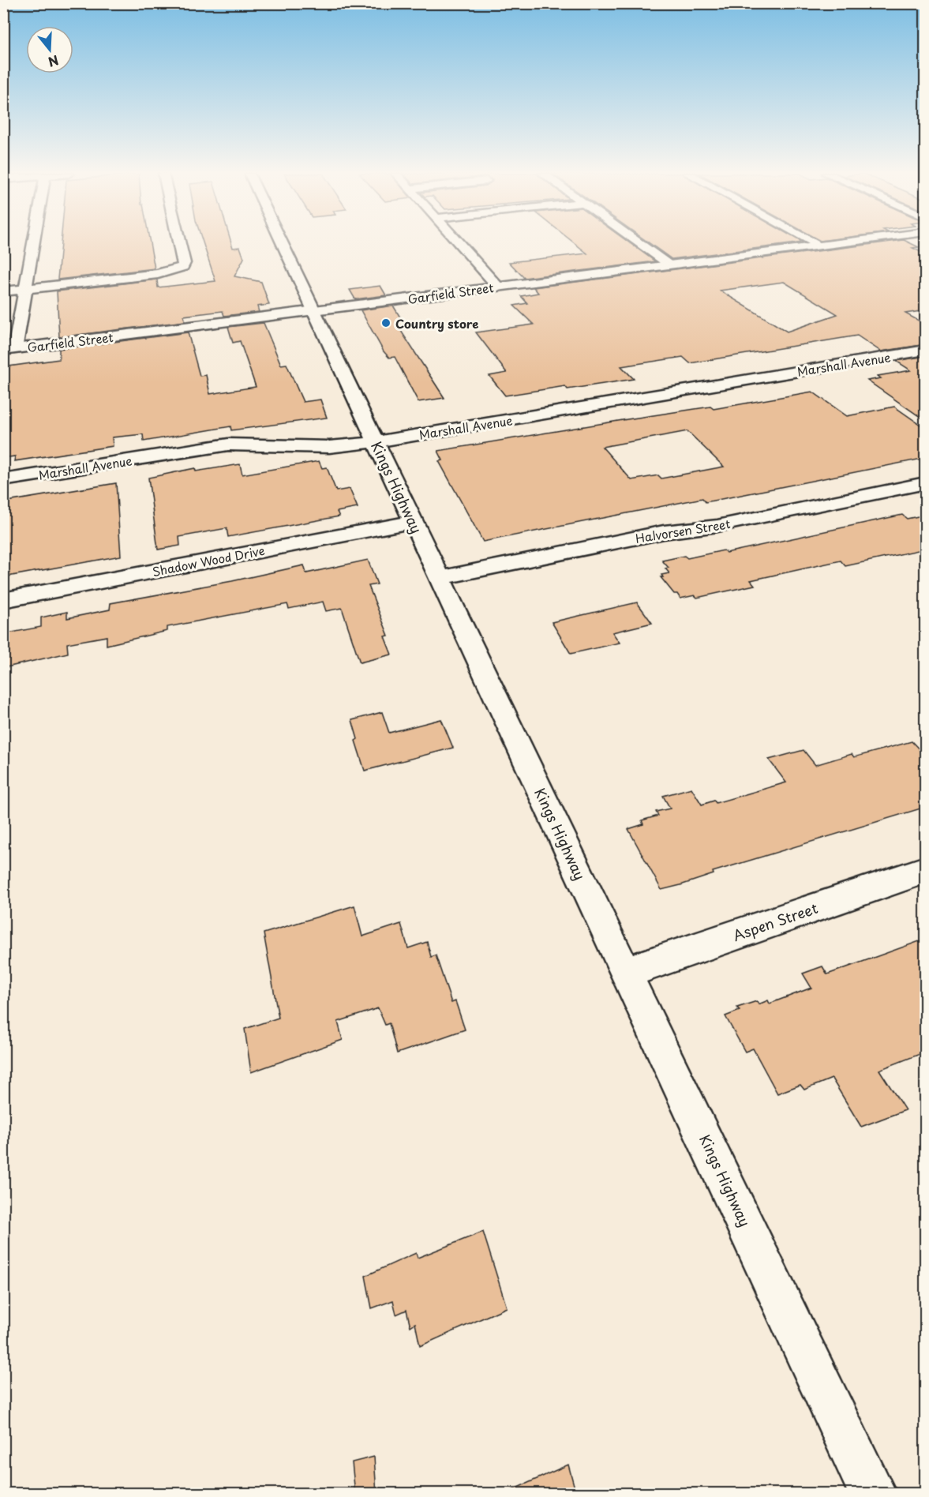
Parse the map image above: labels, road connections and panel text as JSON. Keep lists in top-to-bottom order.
{
  "streets": {
    "street": [
      "Garfield Street",
      "Marshall Avenue",
      "Kings Highway",
      "Halvorsen Street",
      "Shadow Wood Drive",
      "Aspen Street"
    ]
  },
  "crossings": [
    ["Garfield Street", "Kings Highway"],
    ["Marshall Avenue", "Kings Highway"],
    ["Kings Highway", "Halvorsen Street"],
    ["Kings Highway", "Shadow Wood Drive"],
    ["Kings Highway", "Aspen Street"]
  ],
  "places": ["Country store"],
  "north": "bottom"
}
